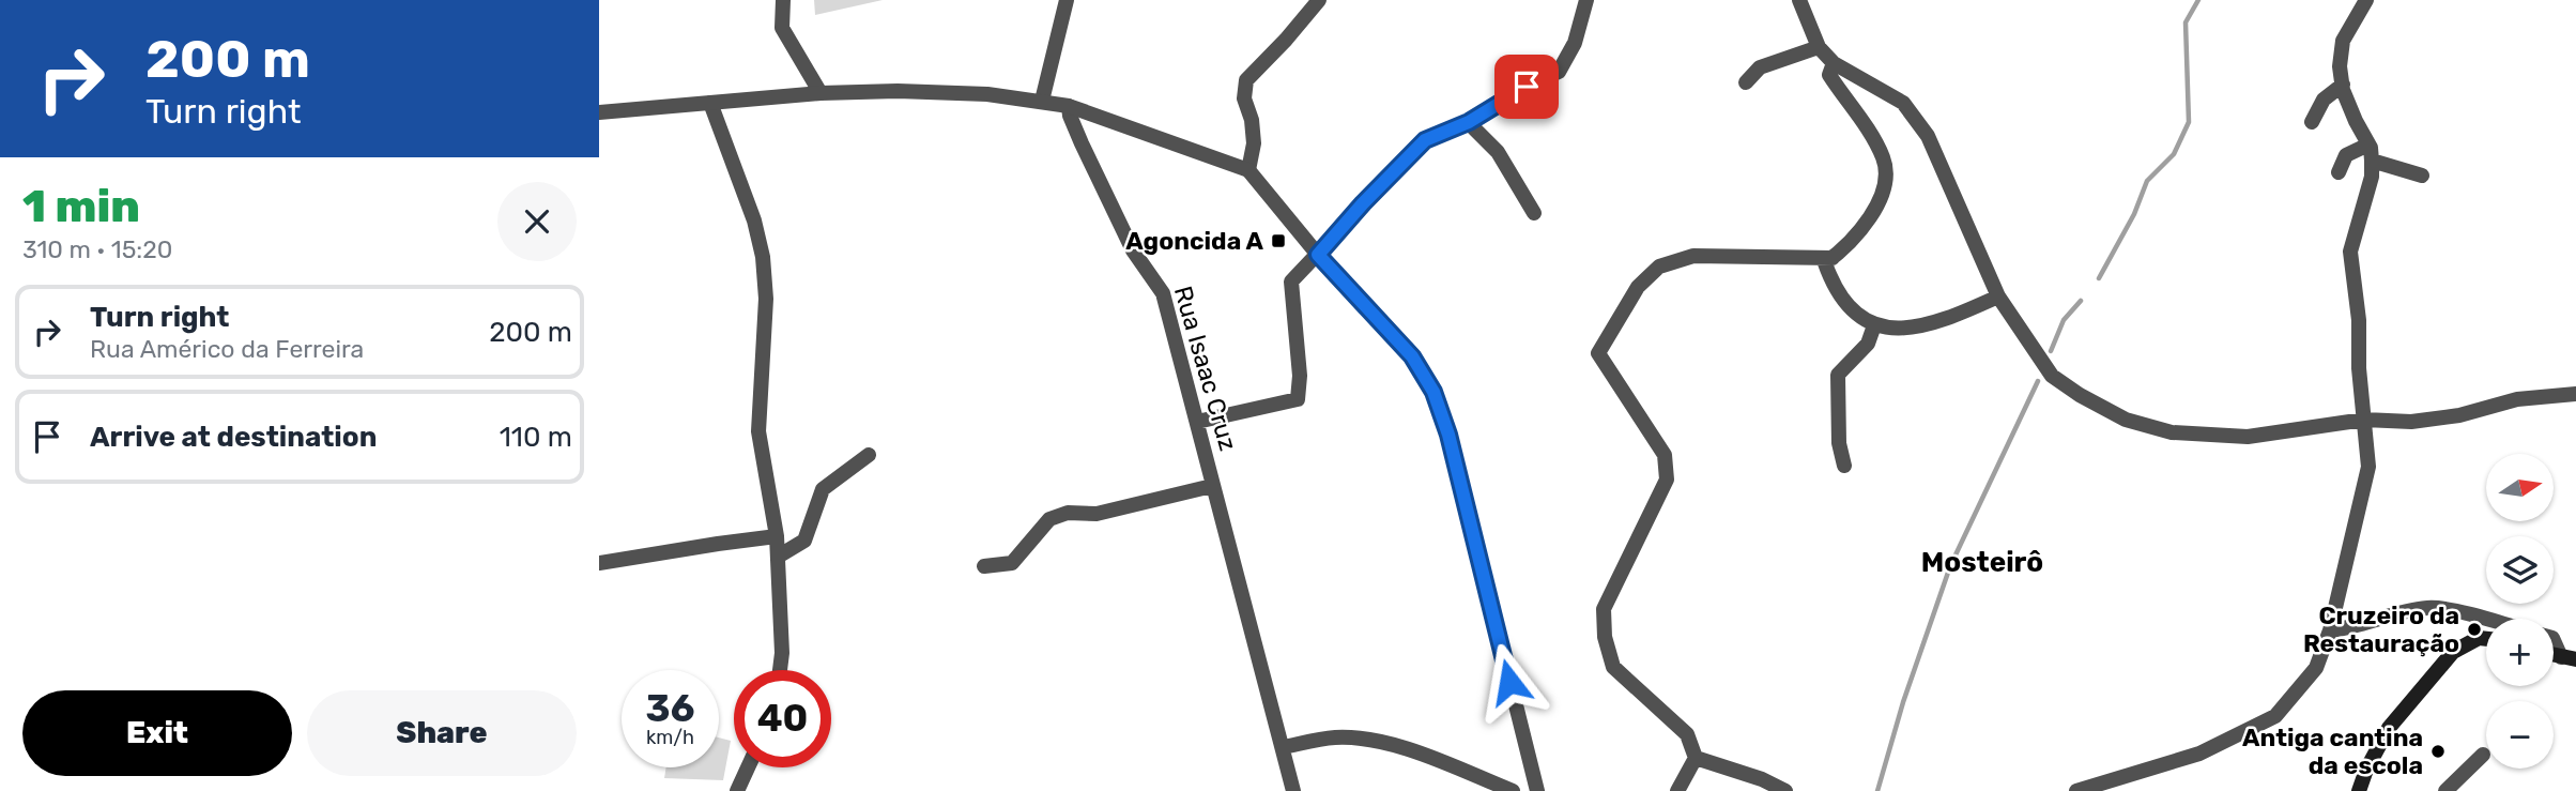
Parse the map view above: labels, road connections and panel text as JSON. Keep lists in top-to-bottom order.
{
  "streets": {
    "street": ["Rua Isaac Cruz"]
  },
  "districts": ["Mosteirô"],
  "places": {
    "transit": ["Agoncida A"],
    "other": ["Cruzeiro da Restauração", "Antiga cantina da escola"]
  },
  "north": "right",
  "page": {
    "turn": ["200 m", "Turn right"],
    "heading": ["1 min", "310 m · 15:20"],
    "list": [
      {
        "name": "Turn right",
        "note": "Rua Américo da Ferreira",
        "value": "200 m"
      },
      {
        "name": "Arrive at destination",
        "value": "110 m"
      }
    ],
    "map_buttons": ["+", "−"],
    "speed": "36 km/h",
    "limit": "40",
    "buttons": ["Exit", "Share"]
  }
}
